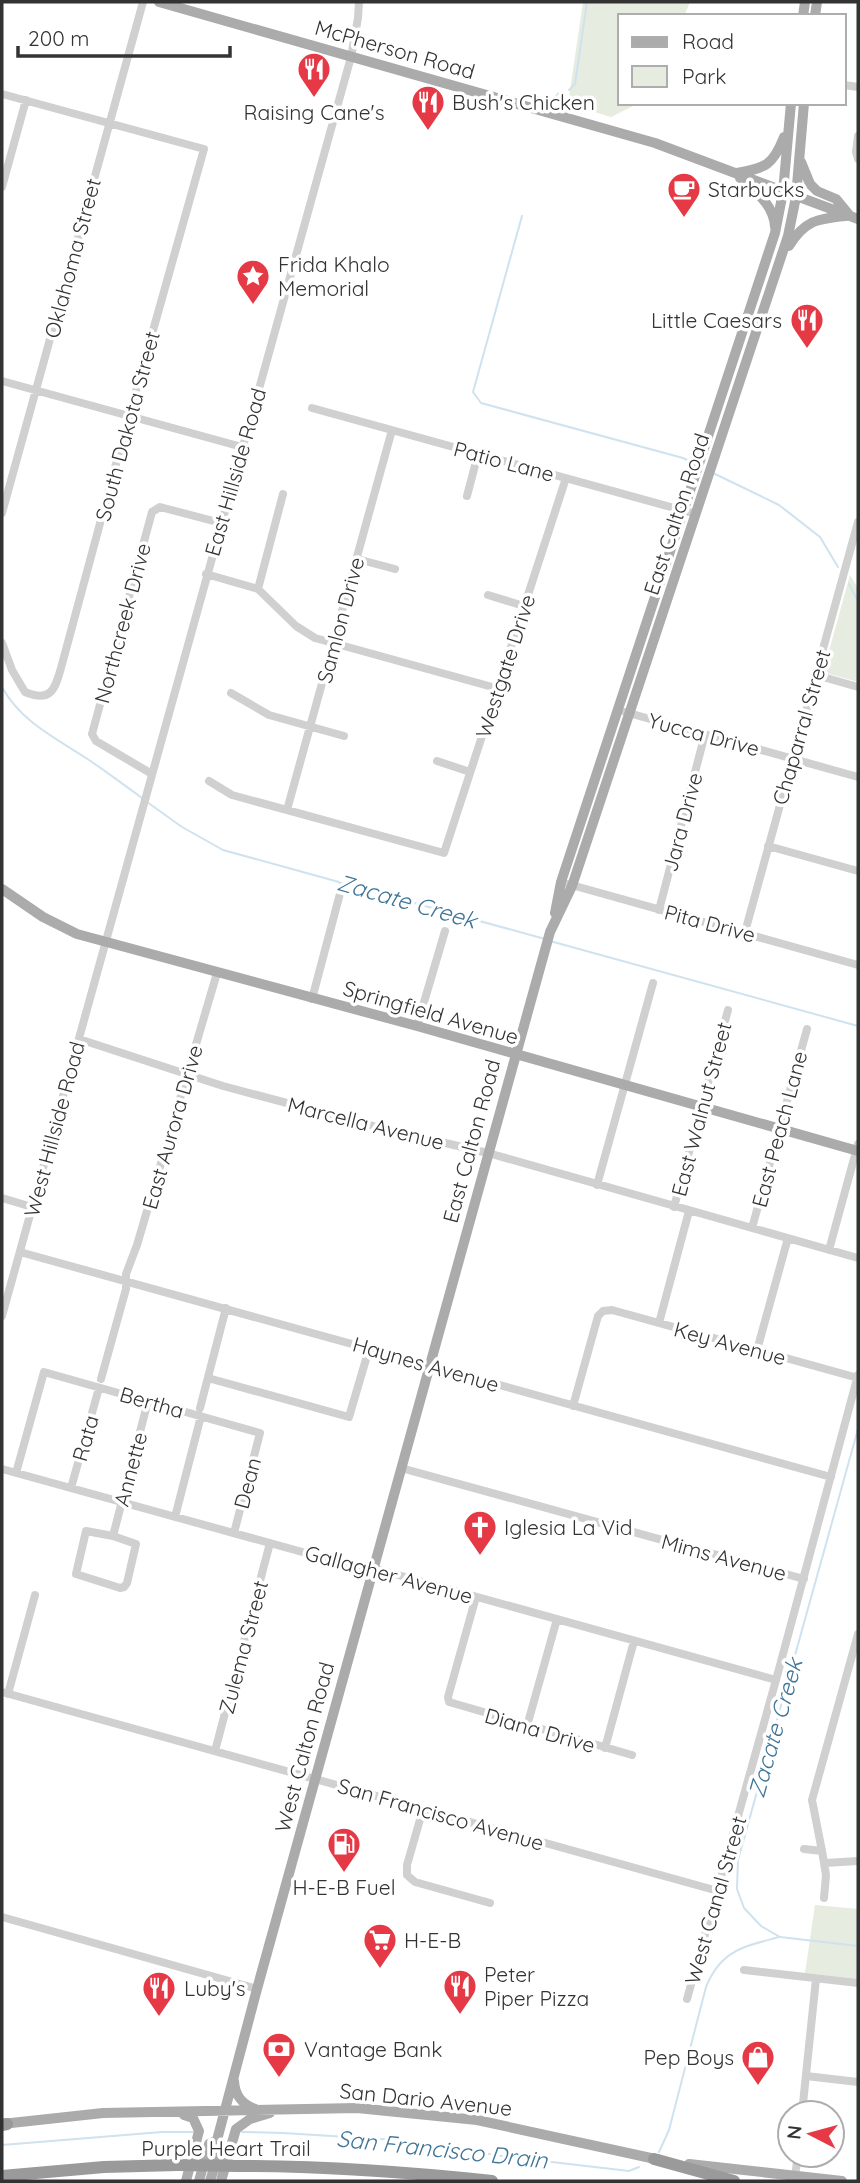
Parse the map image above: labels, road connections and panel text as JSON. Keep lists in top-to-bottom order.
{
  "streets": {
    "highway": ["Purple Heart Trail"],
    "main road": [
      "McPherson Road",
      "East Calton Road",
      "Springfield Avenue",
      "West Calton Road",
      "San Dario Avenue"
    ],
    "street": [
      "Oklahoma Street",
      "South Dakota Street",
      "Patio Lane",
      "East Hillside Road",
      "Samlon Drive",
      "Northcreek Drive",
      "Westgate Drive",
      "Chaparral Street",
      "Yucca Drive",
      "Jara Drive",
      "Pita Drive",
      "East Walnut Street",
      "Marcella Avenue",
      "East Aurora Drive",
      "West Hillside Road",
      "East Peach Lane",
      "Key Avenue",
      "Haynes Avenue",
      "Bertha",
      "Rata",
      "Annette",
      "Dean",
      "Mims Avenue",
      "Gallagher Avenue",
      "Zulema Street",
      "Diana Drive",
      "San Francisco Avenue",
      "West Canal Street"
    ]
  },
  "crossings": [
    ["McPherson Road", "East Hillside Road"],
    ["McPherson Road", "East Calton Road"],
    ["Oklahoma Street", "South Dakota Street"],
    ["Patio Lane", "East Calton Road"],
    ["Patio Lane", "Samlon Drive"],
    ["Patio Lane", "Westgate Drive"],
    ["East Hillside Road", "Northcreek Drive"],
    ["East Hillside Road", "Springfield Avenue"],
    ["East Hillside Road", "West Hillside Road"],
    ["East Calton Road", "Yucca Drive"],
    ["East Calton Road", "Pita Drive"],
    ["East Calton Road", "Springfield Avenue"],
    ["East Calton Road", "Marcella Avenue"],
    ["East Calton Road", "Haynes Avenue"],
    ["East Calton Road", "West Calton Road"],
    ["Samlon Drive", "Westgate Drive"],
    ["Chaparral Street", "Yucca Drive"],
    ["Chaparral Street", "Pita Drive"],
    ["Yucca Drive", "Jara Drive"],
    ["Jara Drive", "Pita Drive"],
    ["Springfield Avenue", "East Walnut Street"],
    ["Springfield Avenue", "East Aurora Drive"],
    ["Springfield Avenue", "West Hillside Road"],
    ["Springfield Avenue", "East Peach Lane"],
    ["East Walnut Street", "Marcella Avenue"],
    ["Marcella Avenue", "East Aurora Drive"],
    ["Marcella Avenue", "West Hillside Road"],
    ["Marcella Avenue", "East Peach Lane"],
    ["East Aurora Drive", "Haynes Avenue"],
    ["East Aurora Drive", "Bertha"],
    ["East Aurora Drive", "Rata"],
    ["West Hillside Road", "Haynes Avenue"],
    ["Key Avenue", "Haynes Avenue"],
    ["Key Avenue", "West Canal Street"],
    ["Haynes Avenue", "West Calton Road"],
    ["Haynes Avenue", "West Canal Street"],
    ["Bertha", "Rata"],
    ["Bertha", "Annette"],
    ["Bertha", "Dean"],
    ["Bertha", "Gallagher Avenue"],
    ["Rata", "Gallagher Avenue"],
    ["Annette", "Gallagher Avenue"],
    ["Dean", "Gallagher Avenue"],
    ["Mims Avenue", "West Calton Road"],
    ["Mims Avenue", "West Canal Street"],
    ["Gallagher Avenue", "Zulema Street"],
    ["Gallagher Avenue", "Diana Drive"],
    ["Gallagher Avenue", "West Calton Road"],
    ["Gallagher Avenue", "West Canal Street"],
    ["Zulema Street", "San Francisco Avenue"],
    ["West Calton Road", "San Francisco Avenue"],
    ["West Calton Road", "San Dario Avenue"],
    ["San Francisco Avenue", "West Canal Street"]
  ],
  "water": ["Zacate Creek", "San Francisco Drain"],
  "places": {
    "restaurant": [
      "Raising Cane's",
      "Bush's Chicken",
      "Little Caesars",
      "Peter Piper Pizza",
      "Luby's"
    ],
    "cafe": ["Starbucks"],
    "place": ["Frida Khalo Memorial"],
    "church": ["Iglesia La Vid"],
    "fuel station": ["H-E-B Fuel"],
    "supermarket": ["H-E-B"],
    "bank": ["Vantage Bank"],
    "shop": ["Pep Boys"]
  },
  "legend": ["Road", "Park"],
  "scale_bar": "200 m",
  "north": "left"
}
